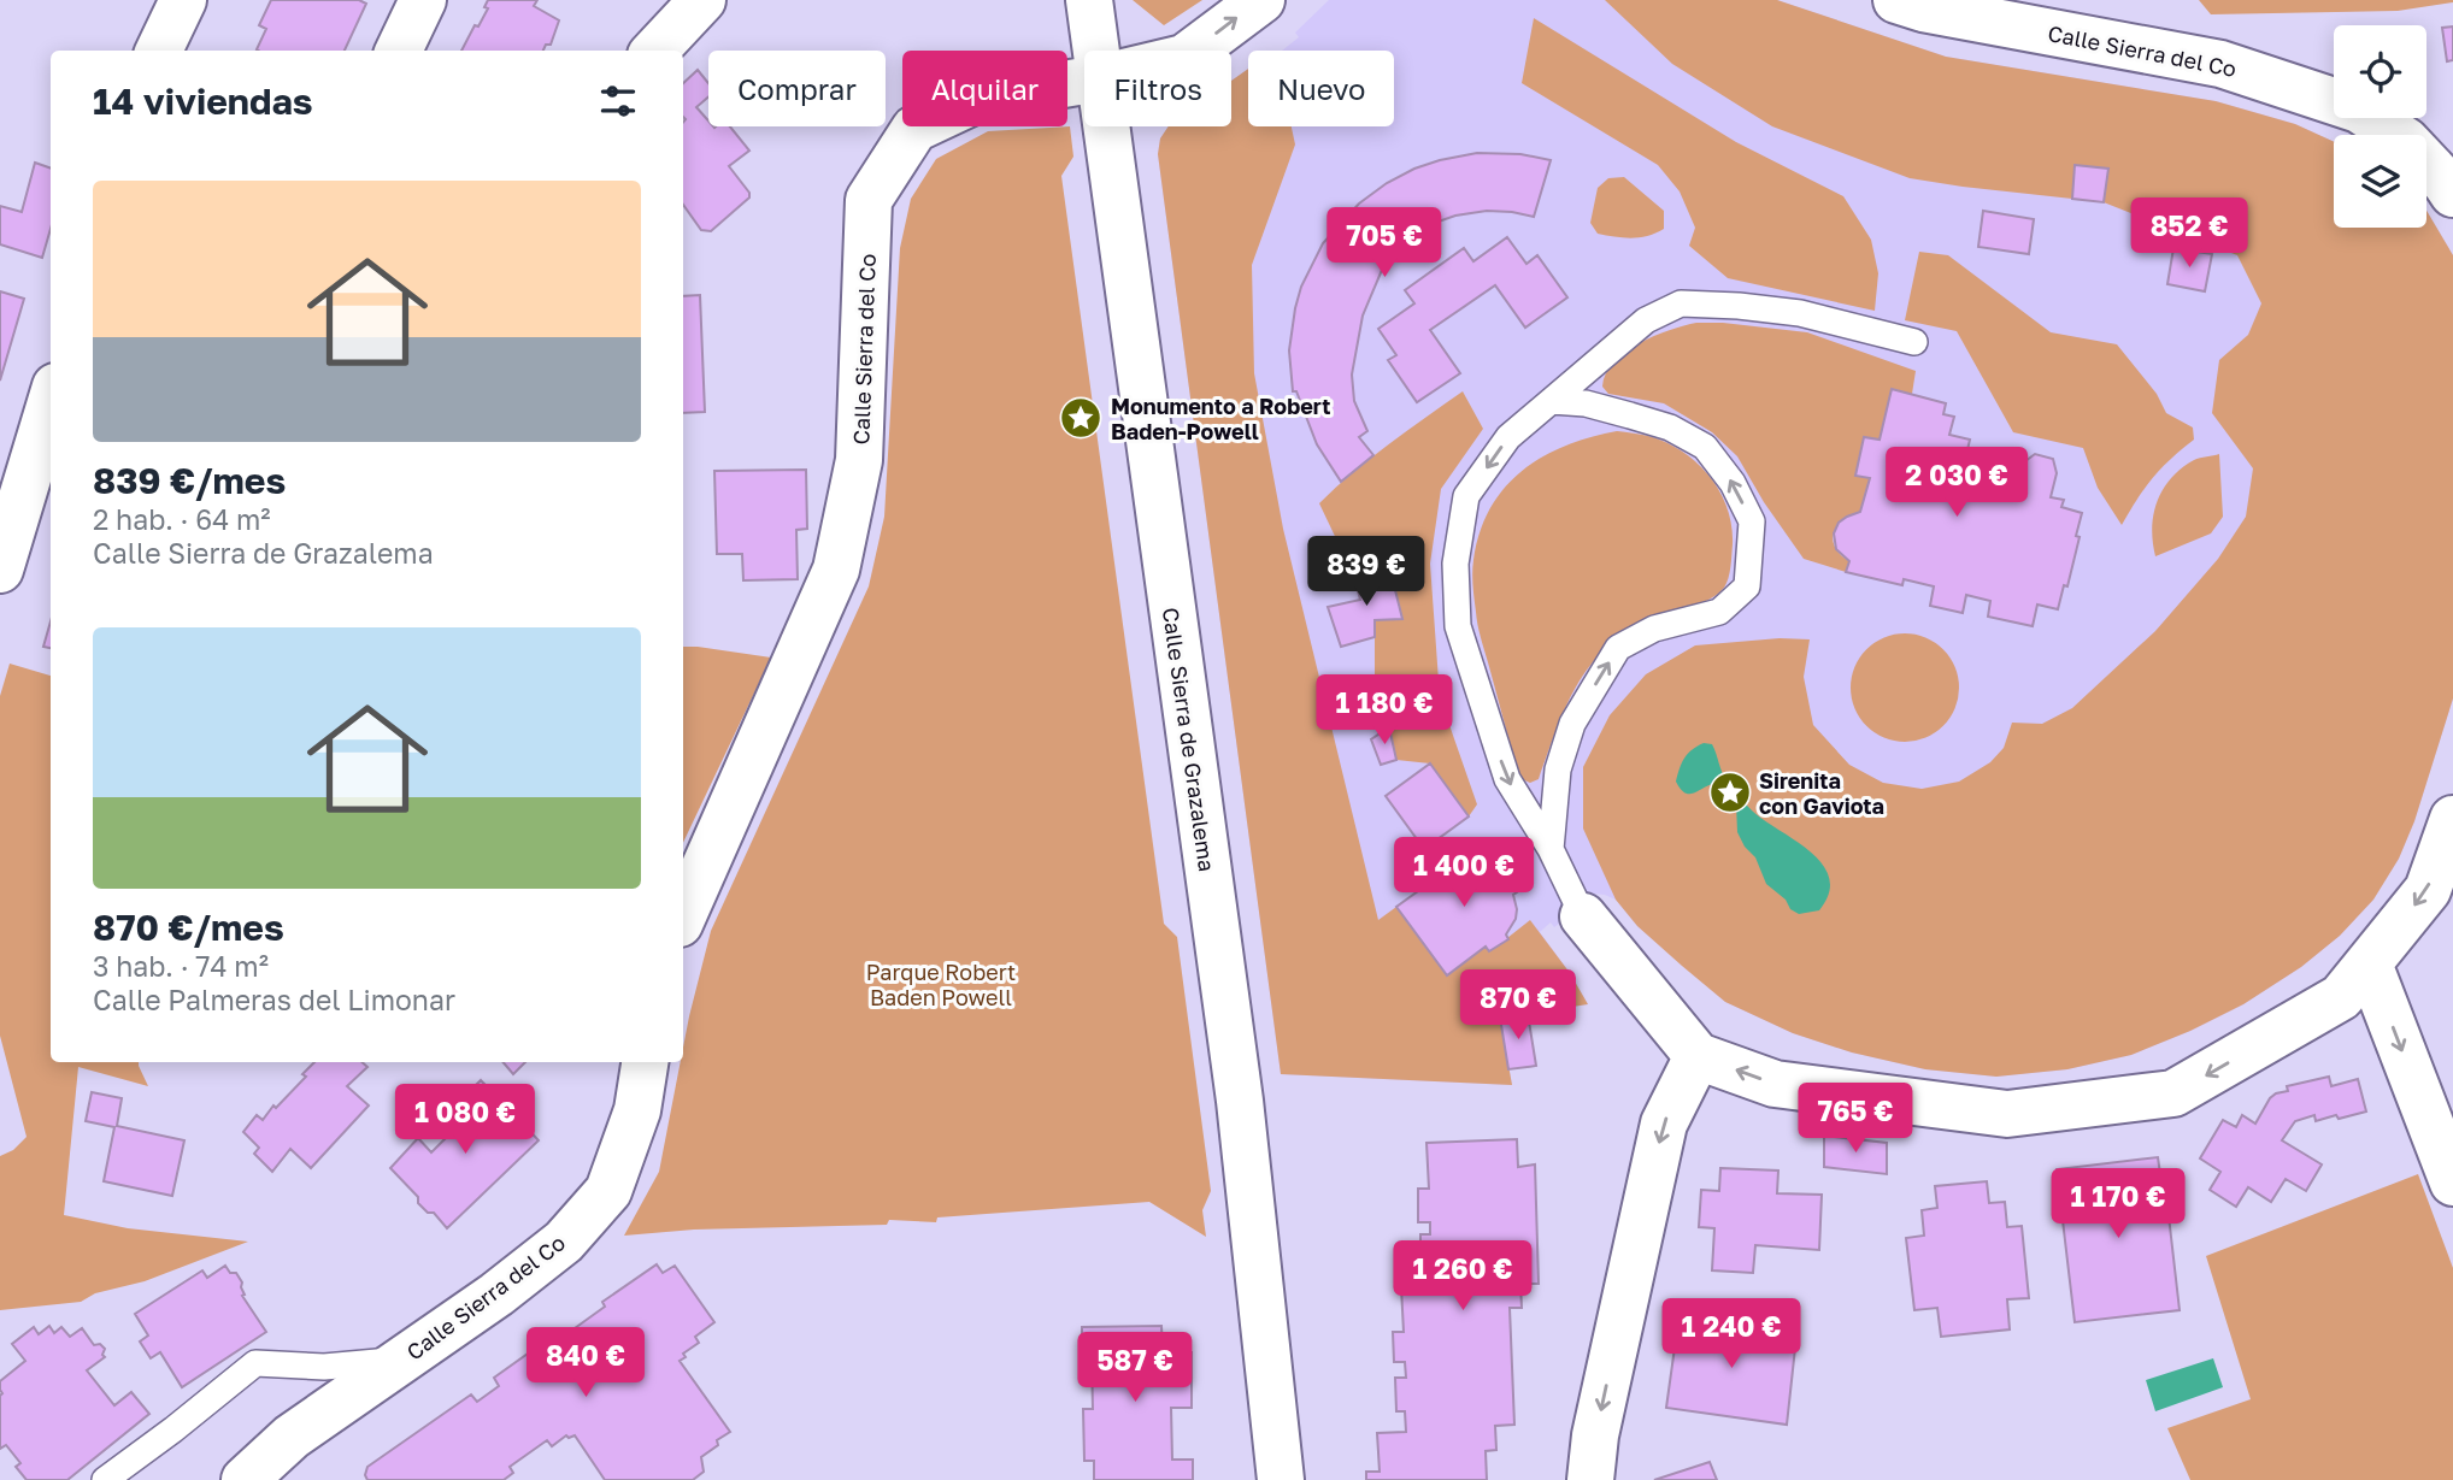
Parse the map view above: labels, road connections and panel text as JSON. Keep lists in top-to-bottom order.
{
  "streets": {
    "street": ["Calle Sierra del Co", "Calle Sierra de Grazalema"]
  },
  "parks": ["Parque Robert Baden Powell"],
  "places": {
    "place": ["Monumento a Robert Baden-Powell", "Sirenita con Gaviota"]
  },
  "page": {
    "chip": [
      "Comprar",
      "Alquilar",
      "Filtros",
      "Nuevo"
    ],
    "heading": "14 viviendas",
    "list": [
      {
        "name": "839 €/mes",
        "note": "2 hab. · 64 m² · Calle Sierra de Grazalema"
      },
      {
        "name": "870 €/mes",
        "note": "3 hab. · 74 m² · Calle Palmeras del Limonar"
      }
    ],
    "price": [
      "852 €",
      "705 €",
      "2 030 €",
      "839 €",
      "1 180 €",
      "1 400 €",
      "870 €",
      "765 €",
      "1 080 €",
      "1 170 €",
      "1 260 €",
      "1 240 €",
      "840 €",
      "587 €"
    ]
  }
}
